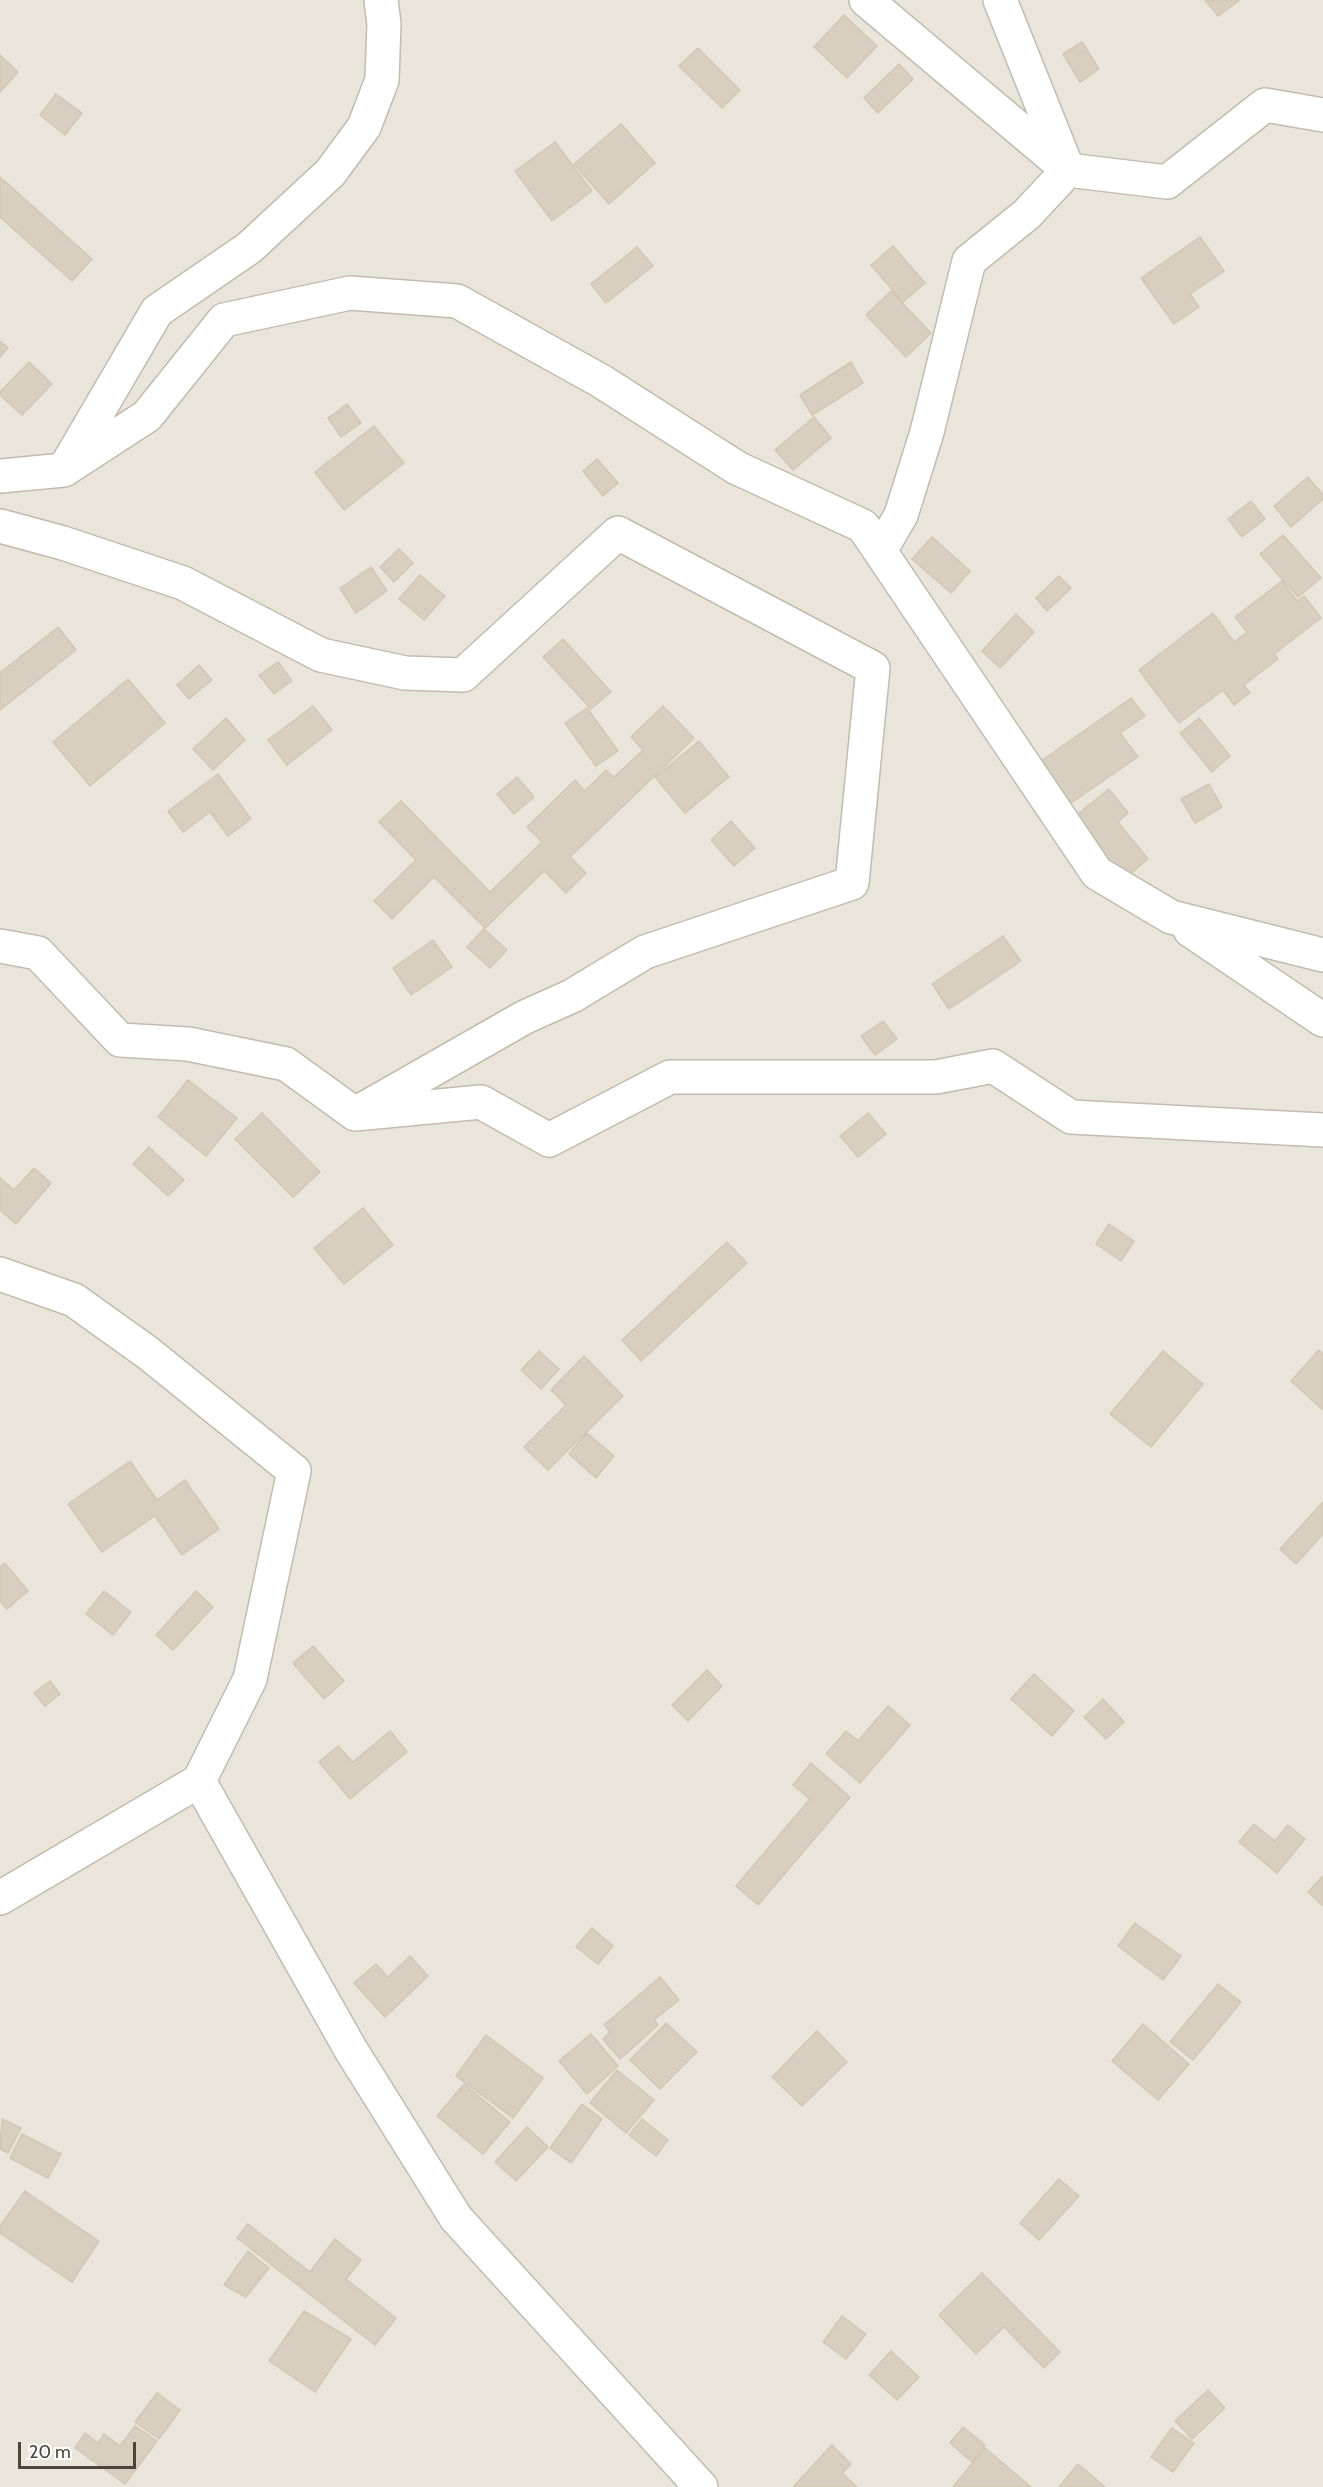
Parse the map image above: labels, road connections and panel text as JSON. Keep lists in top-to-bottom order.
{
  "scale_bar": "20 m"
}
